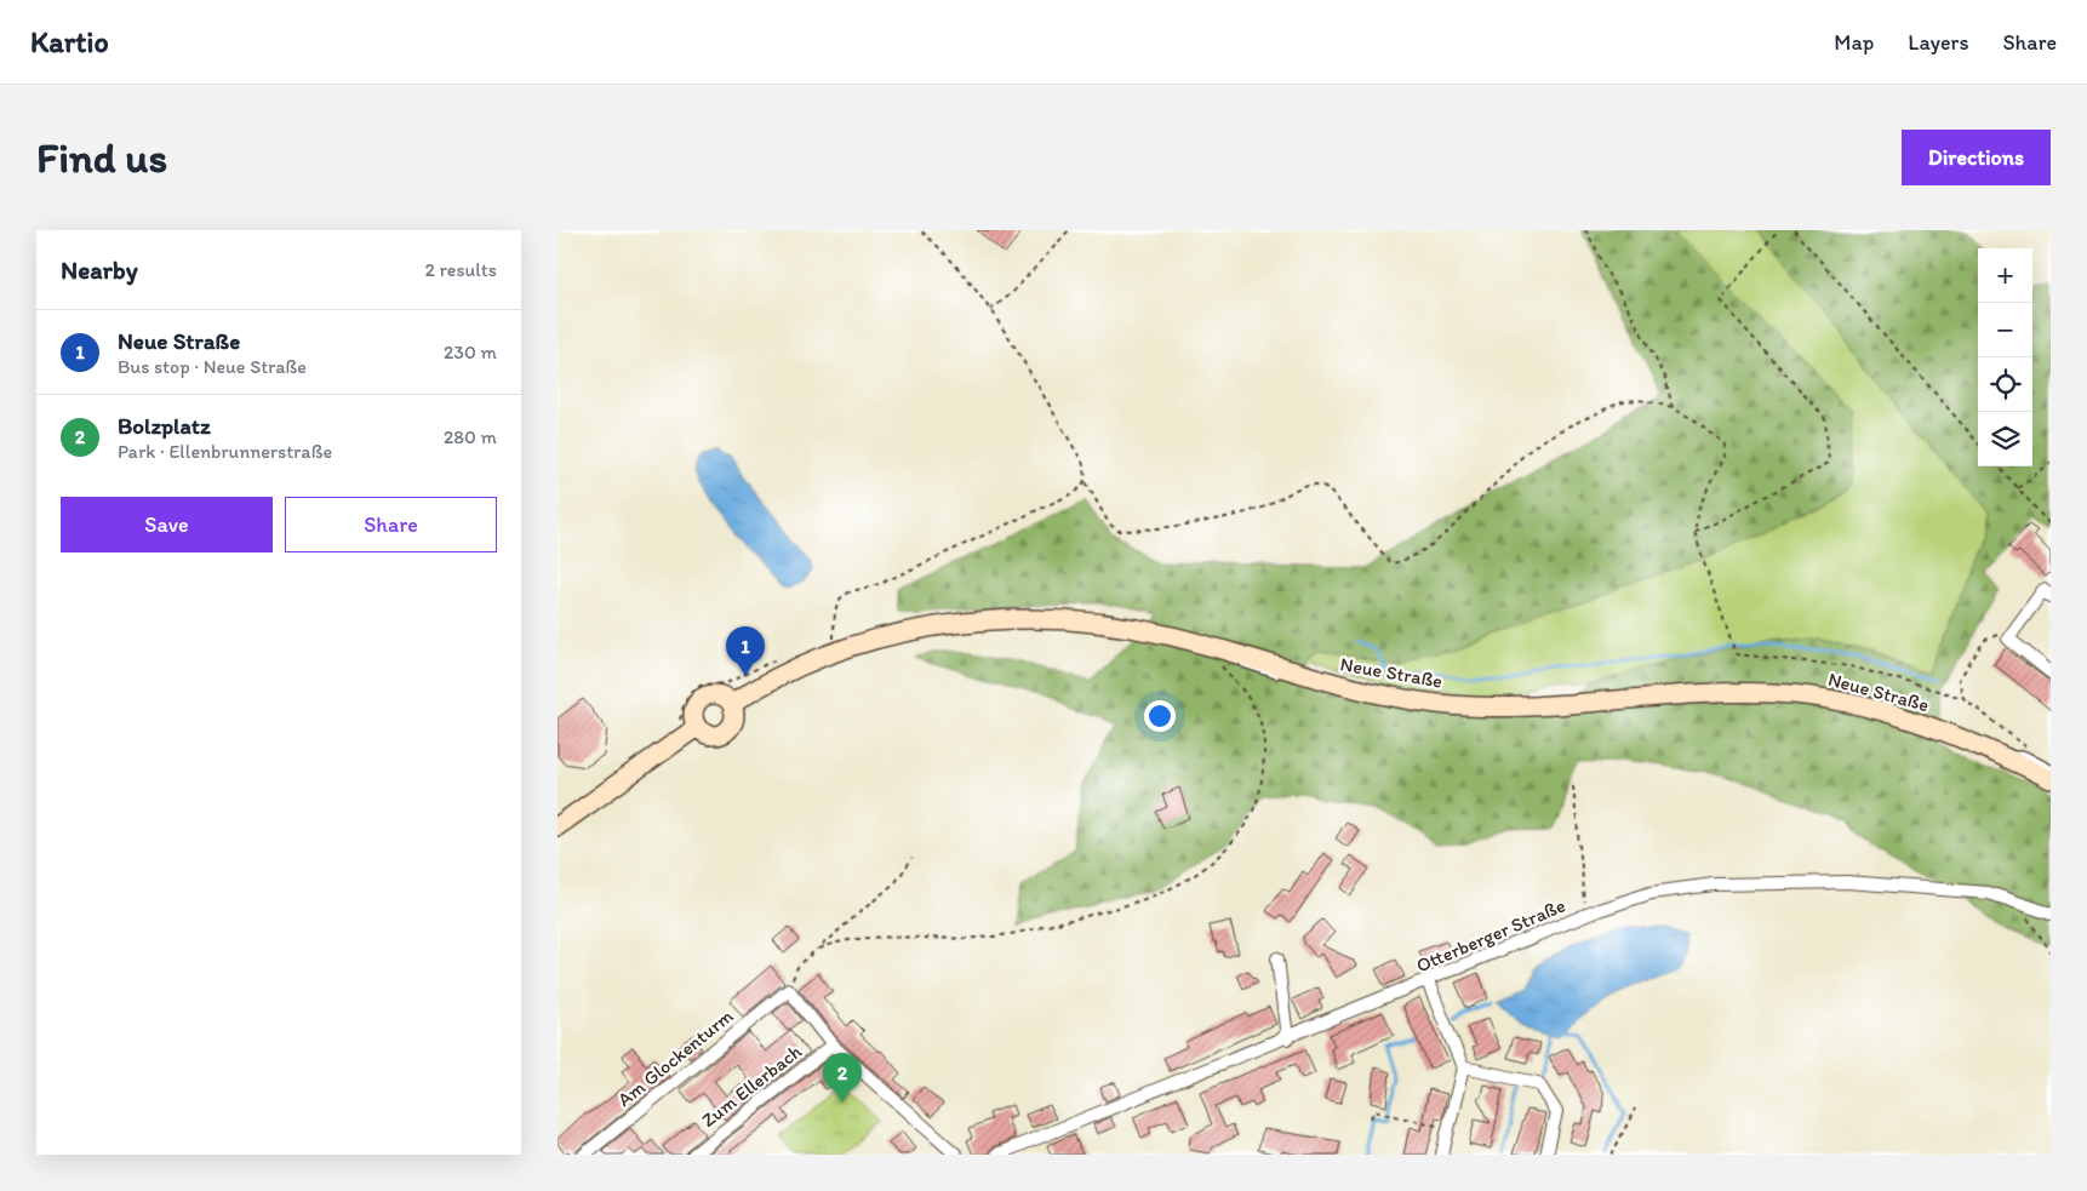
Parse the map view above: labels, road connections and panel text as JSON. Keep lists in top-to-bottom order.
{
  "streets": {
    "main road": ["Neue Straße"],
    "street": ["Otterberger Straße", "Am Glockenturm", "Zum Ellerbach"]
  },
  "page": {
    "header": "Kartio",
    "nav": ["Map", "Layers", "Share"],
    "buttons": [
      "Directions",
      ["Save", "Share"]
    ],
    "title": "Find us",
    "heading": ["Nearby", "2 results"],
    "map_buttons": ["+", "−"],
    "list": [
      {
        "mark": "1",
        "name": "Neue Straße",
        "note": "Bus stop · Neue Straße",
        "value": "230 m"
      },
      {
        "mark": "2",
        "name": "Bolzplatz",
        "note": "Park · Ellenbrunnerstraße",
        "value": "280 m"
      }
    ],
    "pins": ["1", "2"]
  }
}
